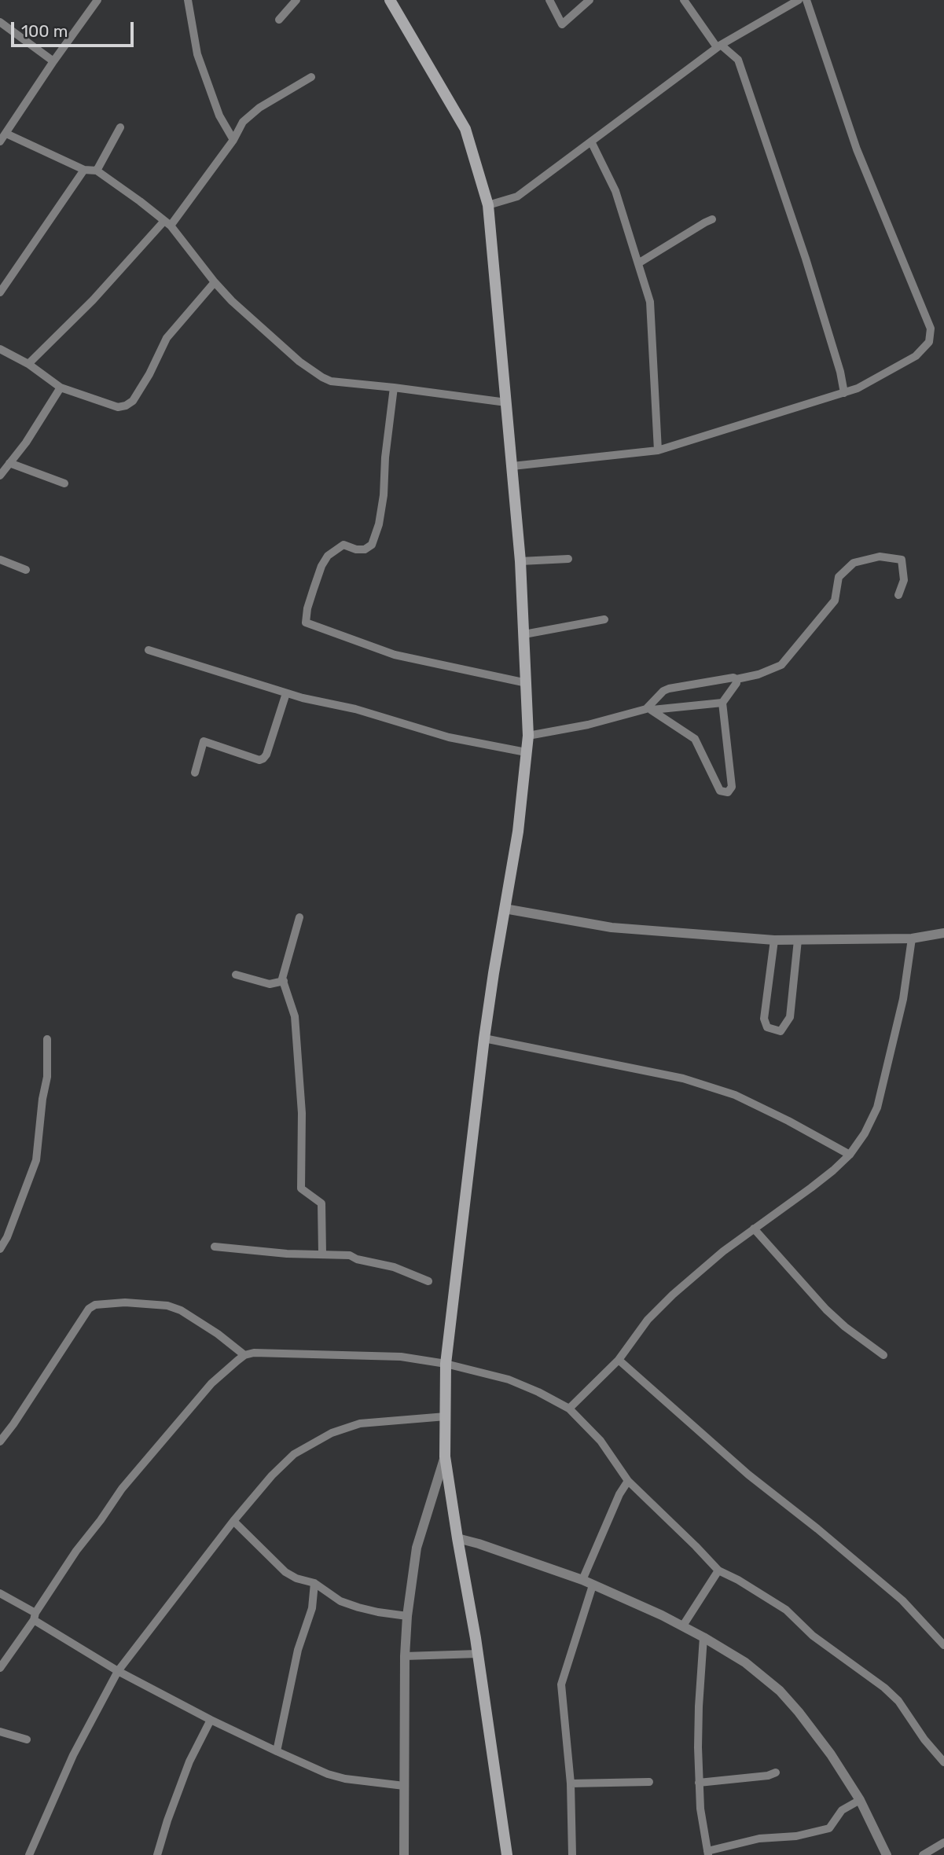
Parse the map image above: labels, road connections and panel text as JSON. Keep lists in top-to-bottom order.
{
  "scale_bar": "100 m"
}
